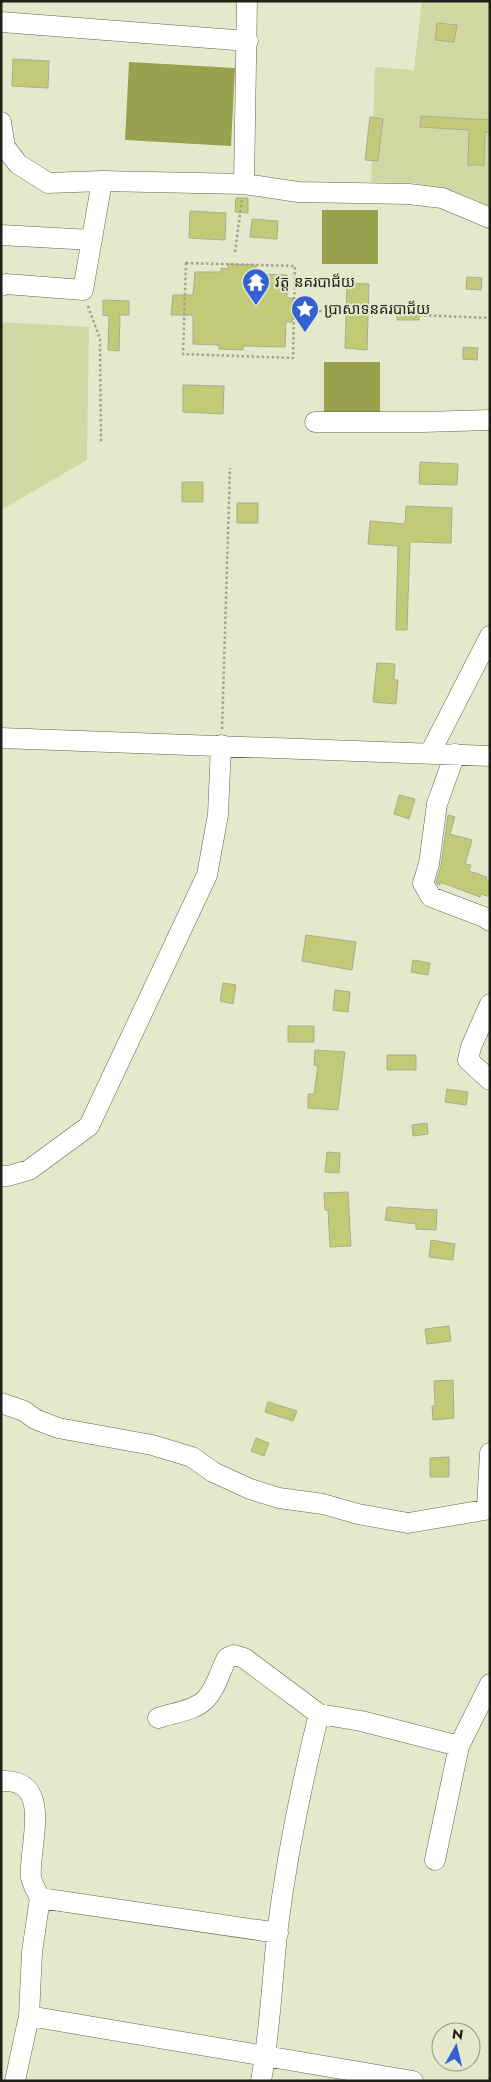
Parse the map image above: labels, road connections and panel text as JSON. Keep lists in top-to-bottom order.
{
  "places": {
    "temple": ["វត្ត នគរបាជ័យ"],
    "place": ["ប្រាសាទនគរបាជ័យ"]
  },
  "north": "top"
}
